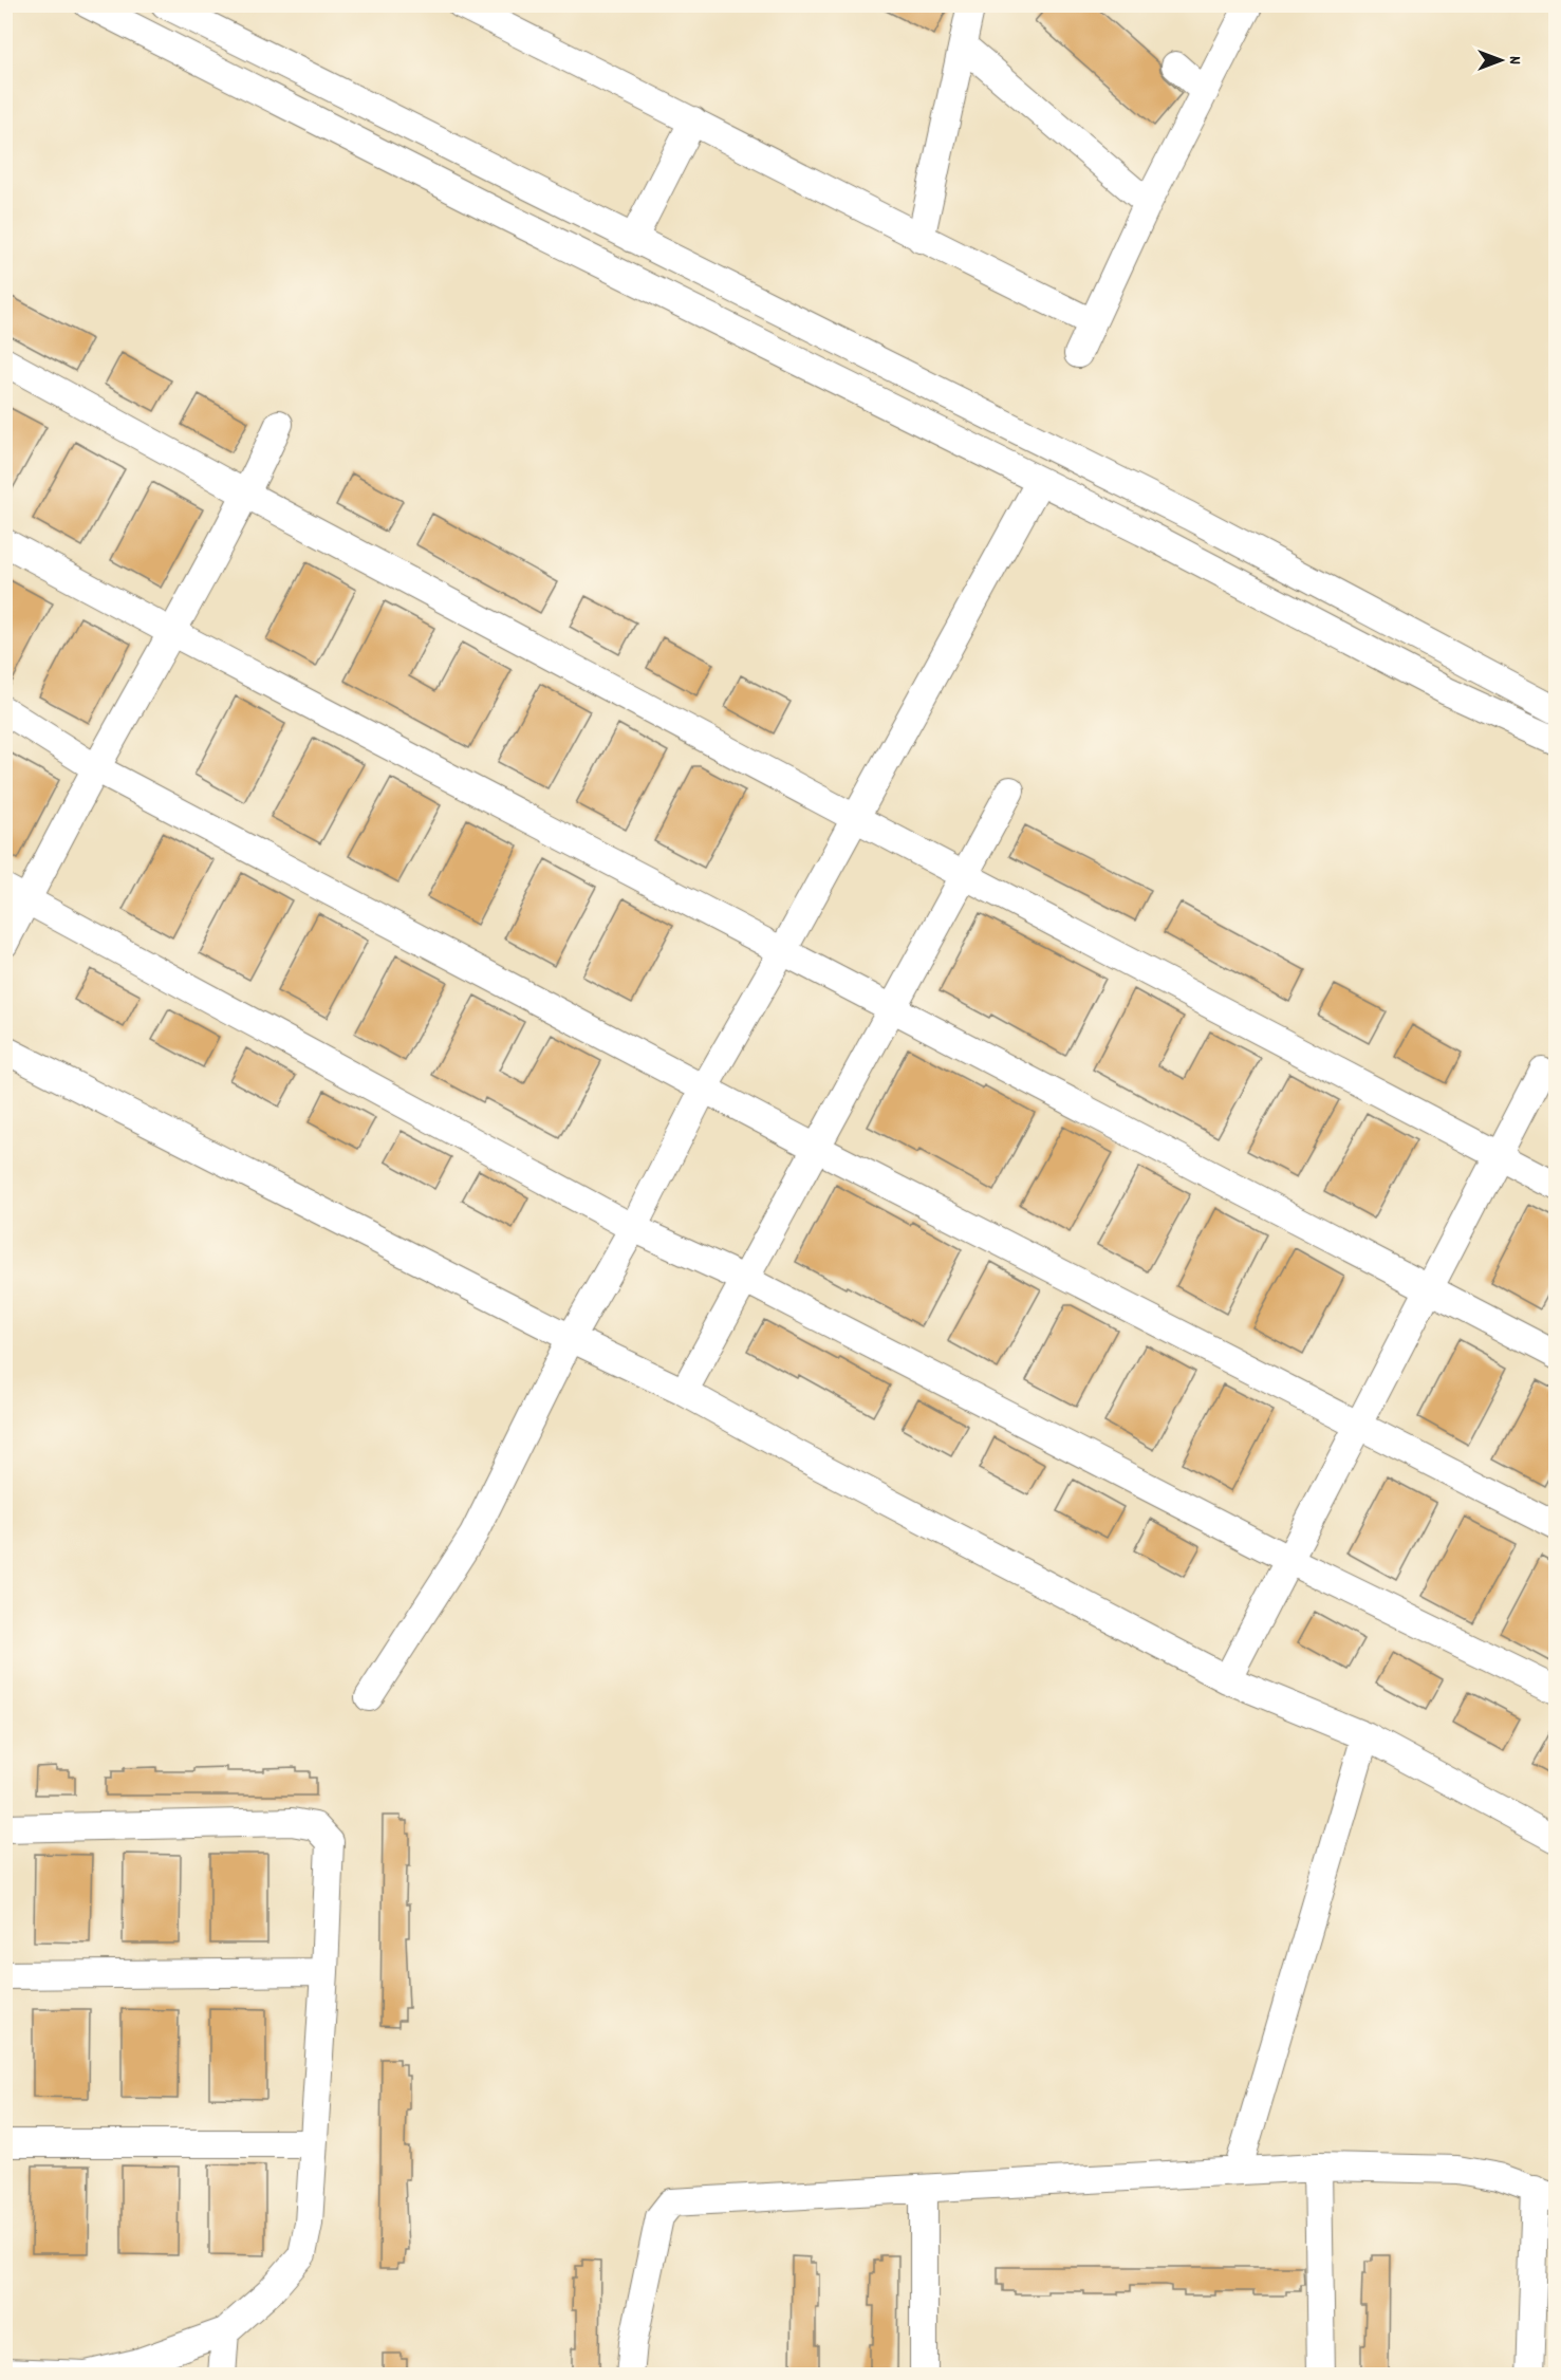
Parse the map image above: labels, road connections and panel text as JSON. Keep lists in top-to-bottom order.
{
  "north": "right"
}
